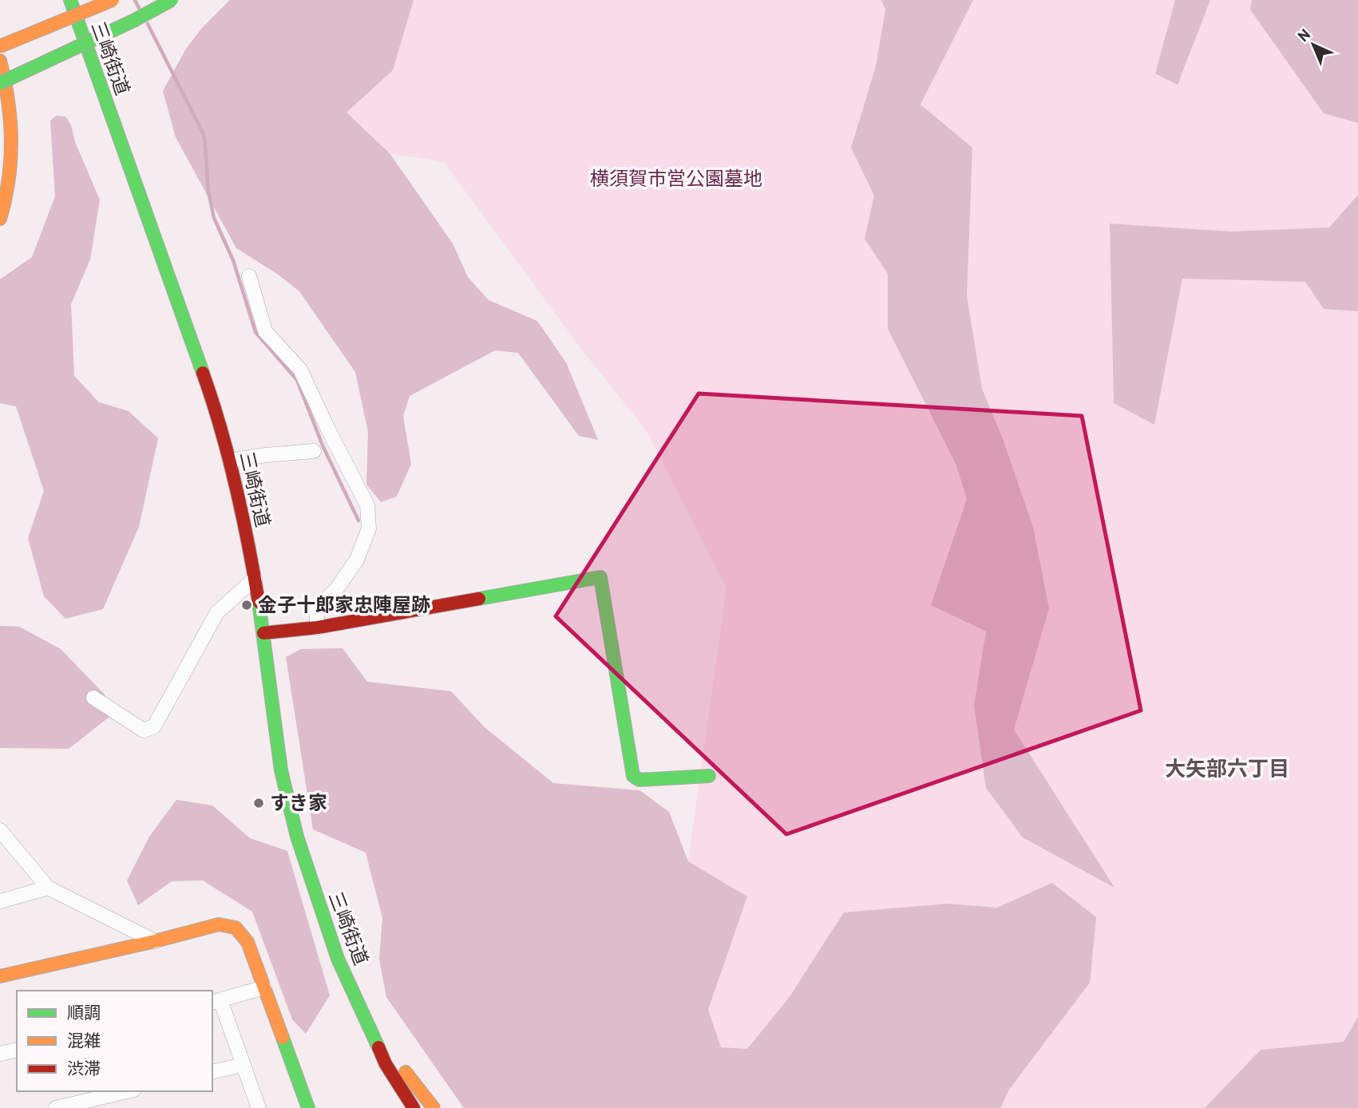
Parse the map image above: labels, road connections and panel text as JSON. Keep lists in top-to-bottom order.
{
  "streets": {
    "main road": ["三崎街道"]
  },
  "districts": ["大矢部六丁目"],
  "parks": ["横須賀市営公園墓地"],
  "places": ["金子十郎家忠陣屋跡", "すき家"],
  "legend": ["順調", "混雑", "渋滞"],
  "north": "top left"
}
